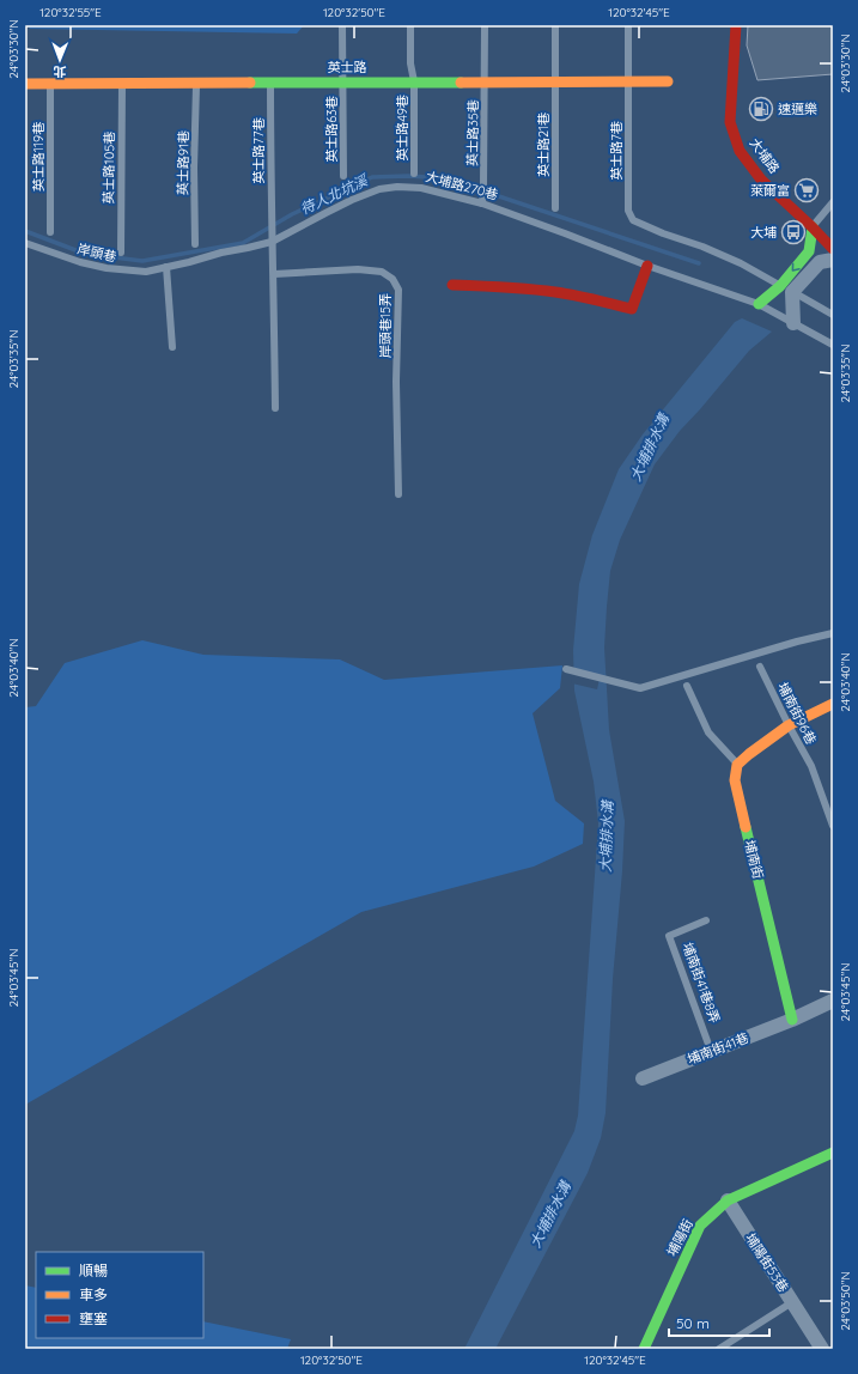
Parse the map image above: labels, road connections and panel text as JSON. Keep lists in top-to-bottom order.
{
  "streets": {
    "street": [
      "英士路",
      "大埔路",
      "埔南街",
      "埔南街41巷",
      "埔陽街",
      "埔陽街53巷"
    ],
    "lane": [
      "英士路49巷",
      "英士路63巷",
      "英士路35巷",
      "英士路21巷",
      "英士路77巷",
      "英士路7巷",
      "英士路119巷",
      "英士路91巷",
      "英士路105巷",
      "大埔路270巷",
      "岸頭巷",
      "岸頭巷15弄",
      "埔南街96巷",
      "埔南街41巷8弄"
    ]
  },
  "crossings": [
    ["英士路", "英士路49巷"],
    ["英士路", "英士路63巷"],
    ["英士路", "英士路35巷"],
    ["英士路", "英士路21巷"],
    ["英士路", "英士路77巷"],
    ["英士路", "英士路7巷"],
    ["英士路", "英士路119巷"],
    ["英士路", "英士路91巷"],
    ["英士路", "英士路105巷"],
    ["英士路35巷", "大埔路270巷"],
    ["英士路77巷", "大埔路270巷"],
    ["埔南街", "埔南街41巷"],
    ["埔南街41巷8弄", "埔南街41巷"],
    ["埔陽街", "埔陽街53巷"]
  ],
  "water": ["待人北坑溪", "大埔排水溝"],
  "places": {
    "fuel station": ["速邁樂"],
    "supermarket": ["萊爾富"],
    "bus stop": ["大埔"]
  },
  "legend": ["順暢", "車多", "壅塞"],
  "scale_bar": "50 m",
  "north": "bottom",
  "coordinates": [
    "120°32'55\"E",
    "120°32'50\"E",
    "120°32'45\"E",
    "24°03'30\"N",
    "24°03'35\"N",
    "24°03'40\"N",
    "24°03'45\"N",
    "24°03'50\"N"
  ]
}
